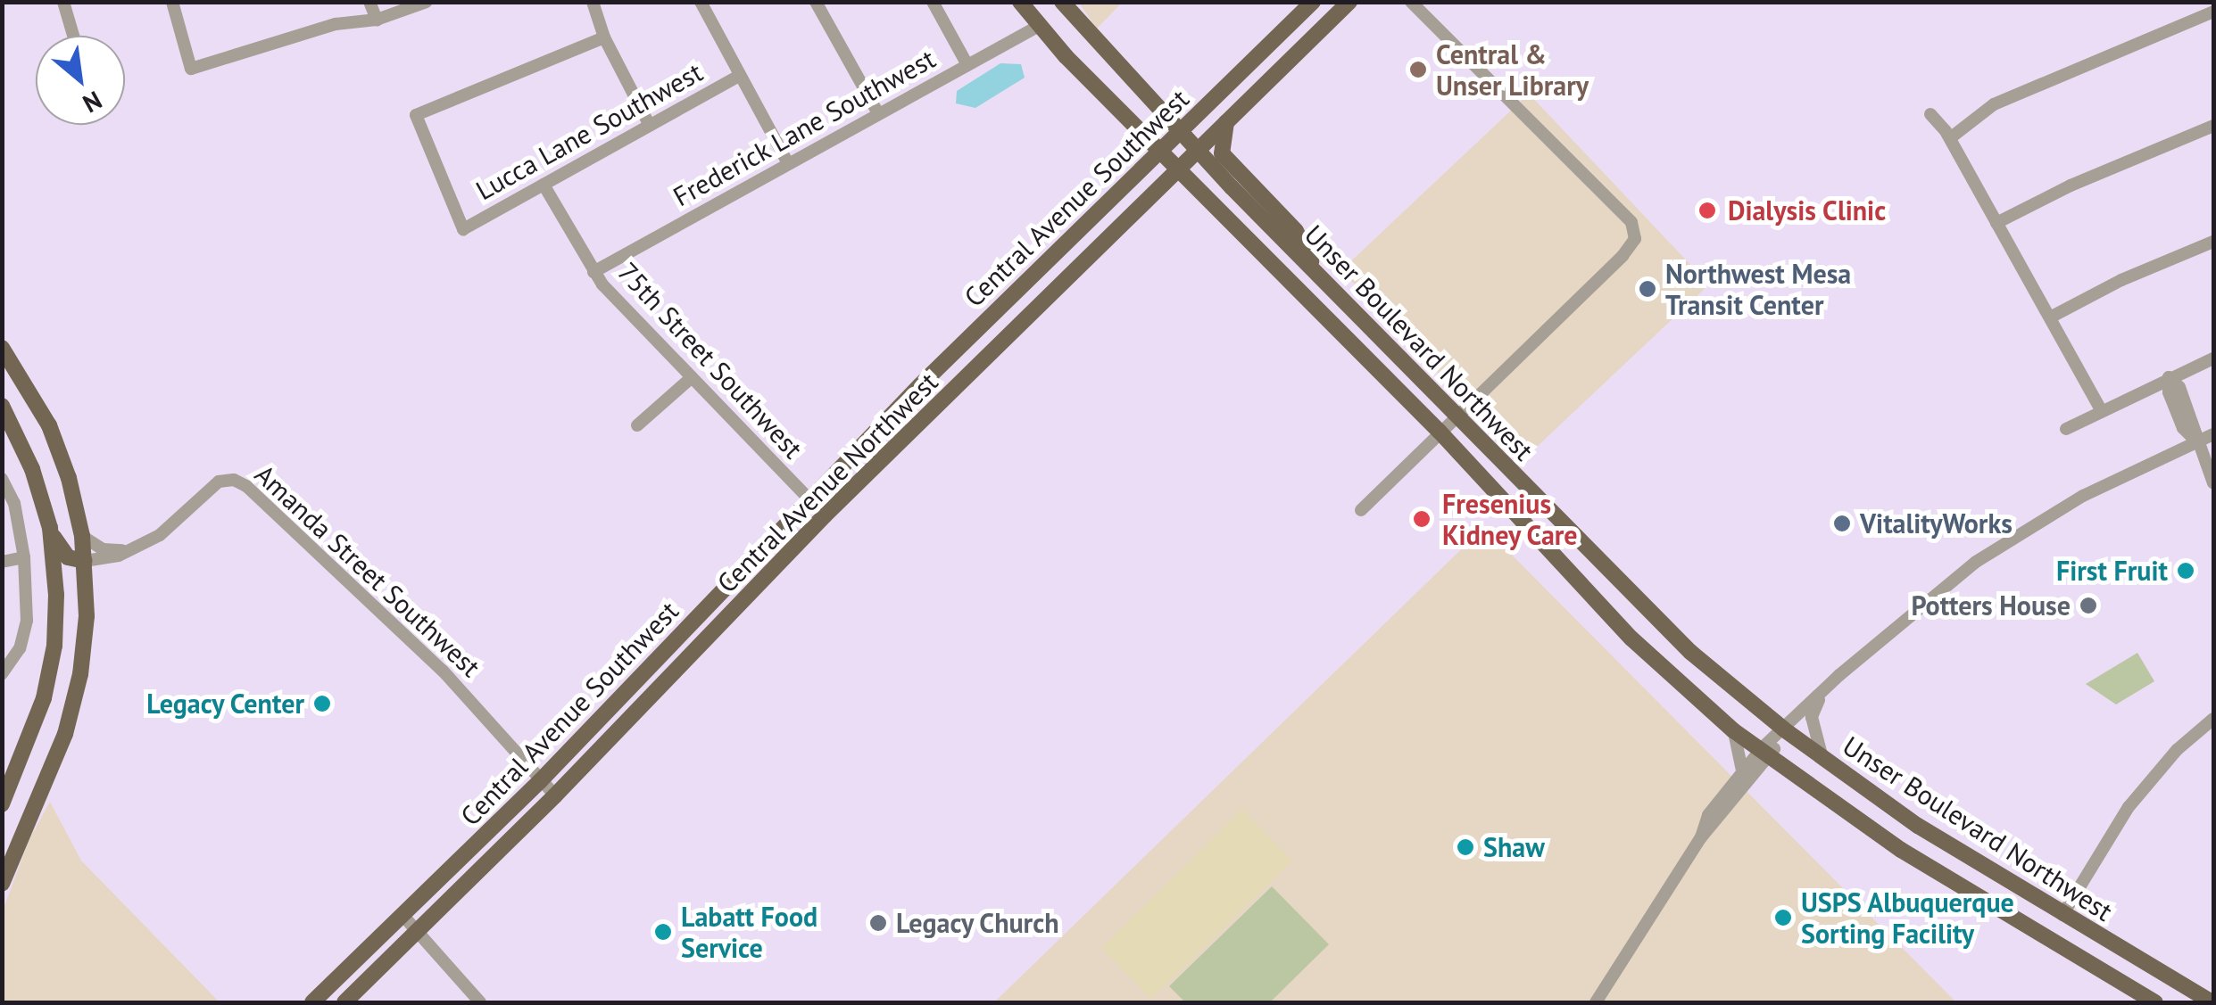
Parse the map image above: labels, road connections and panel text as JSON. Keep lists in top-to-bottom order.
{
  "streets": {
    "main road": ["Central Avenue Southwest", "Unser Boulevard Northwest", "Central Avenue Northwest"],
    "street": [
      "Frederick Lane Southwest",
      "Lucca Lane Southwest",
      "75th Street Southwest",
      "Amanda Street Southwest"
    ]
  },
  "crossings": [
    ["Frederick Lane Southwest", "Unser Boulevard Northwest"],
    ["Frederick Lane Southwest", "75th Street Southwest"],
    ["Lucca Lane Southwest", "75th Street Southwest"],
    ["Central Avenue Southwest", "Unser Boulevard Northwest"],
    ["Central Avenue Southwest", "75th Street Southwest"],
    ["Central Avenue Southwest", "Amanda Street Southwest"],
    ["Unser Boulevard Northwest", "Central Avenue Northwest"],
    ["75th Street Southwest", "Central Avenue Northwest"],
    ["Central Avenue Northwest", "Amanda Street Southwest"]
  ],
  "places": [
    "Central & Unser Library",
    "Dialysis Clinic",
    "Northwest Mesa Transit Center",
    "Fresenius Kidney Care",
    "VitalityWorks",
    "First Fruit",
    "Potters House",
    "Legacy Center",
    "Shaw",
    "USPS Albuquerque Sorting Facility",
    "Legacy Church",
    "Labatt Food Service"
  ],
  "north": "bottom right"
}
